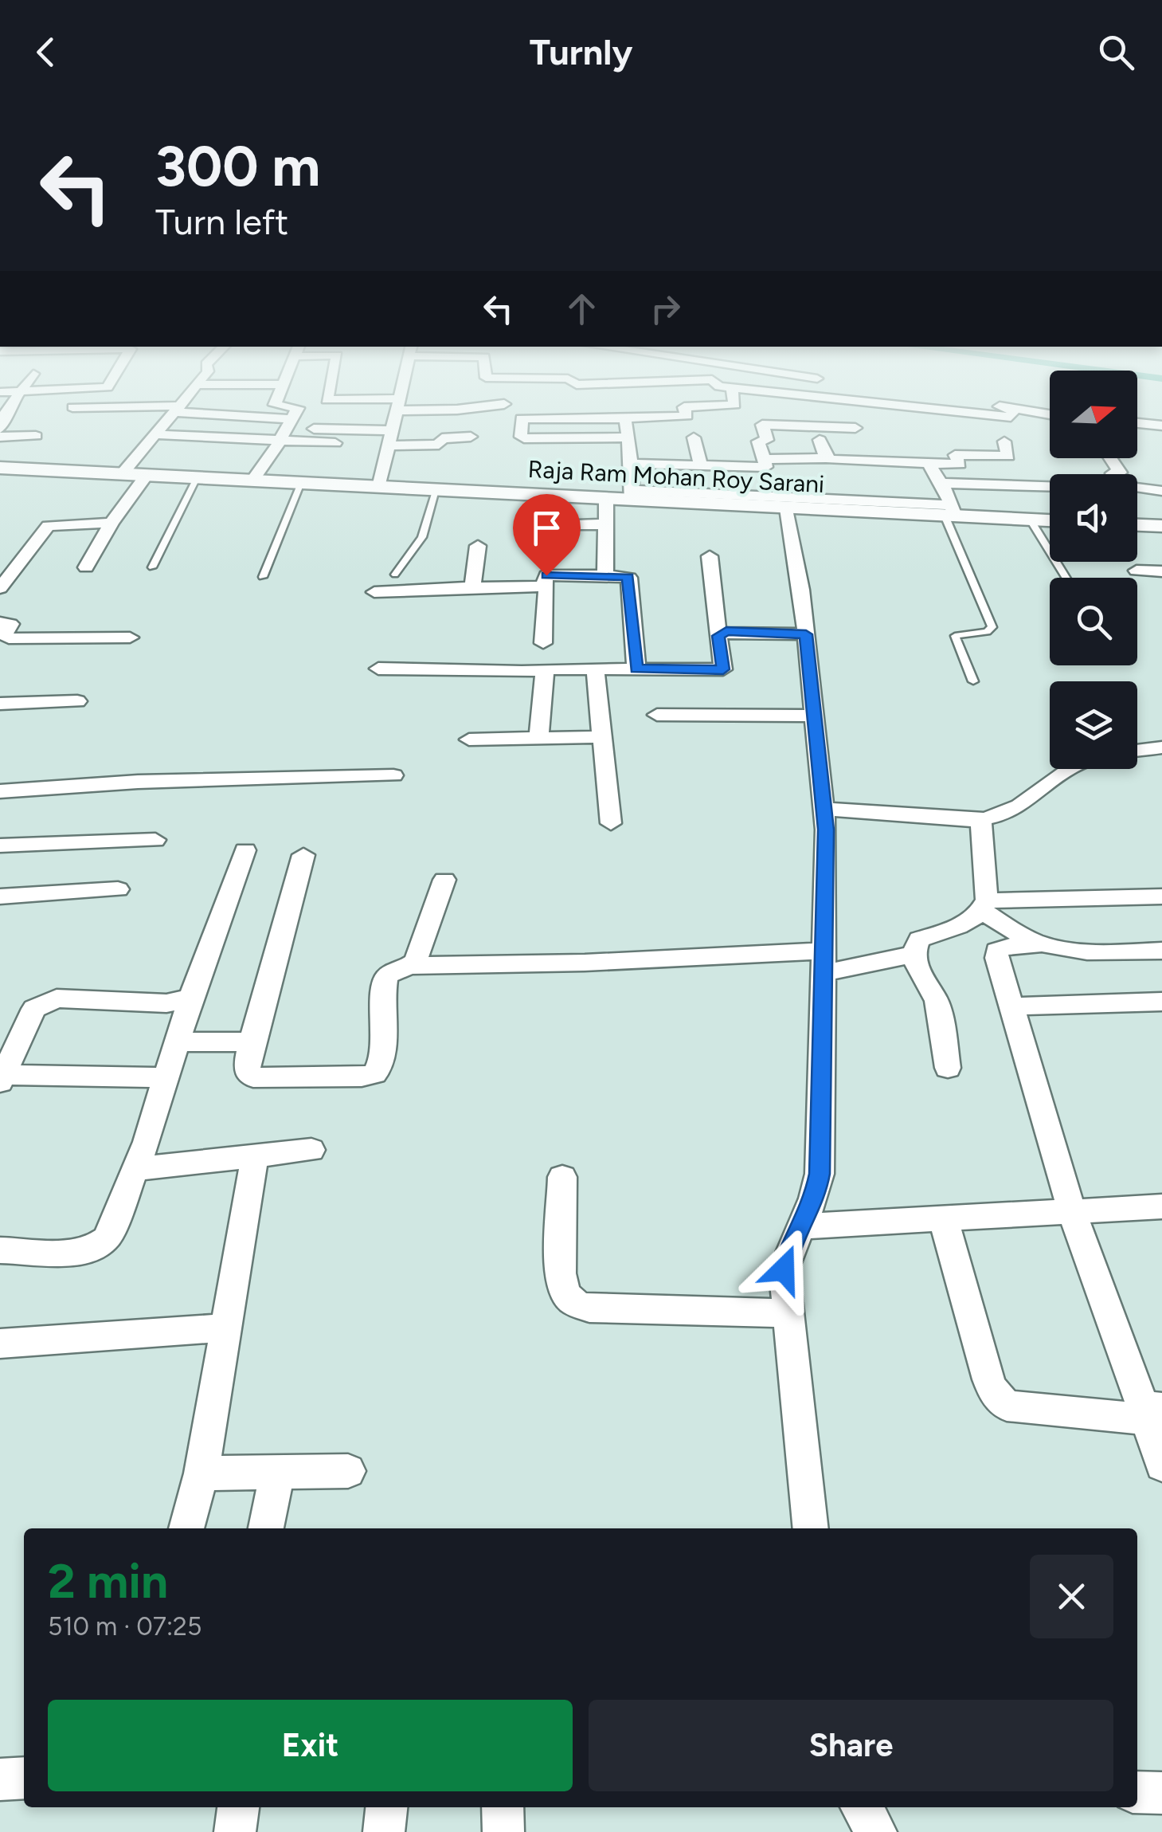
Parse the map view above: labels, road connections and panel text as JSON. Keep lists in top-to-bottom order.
{
  "streets": {
    "street": ["Raja Ram Mohan Roy Sarani"]
  },
  "north": "right",
  "page": {
    "header": "Turnly",
    "turn": ["300 m", "Turn left"],
    "heading": ["2 min", "510 m · 07:25"],
    "buttons": ["Exit", "Share"]
  }
}
